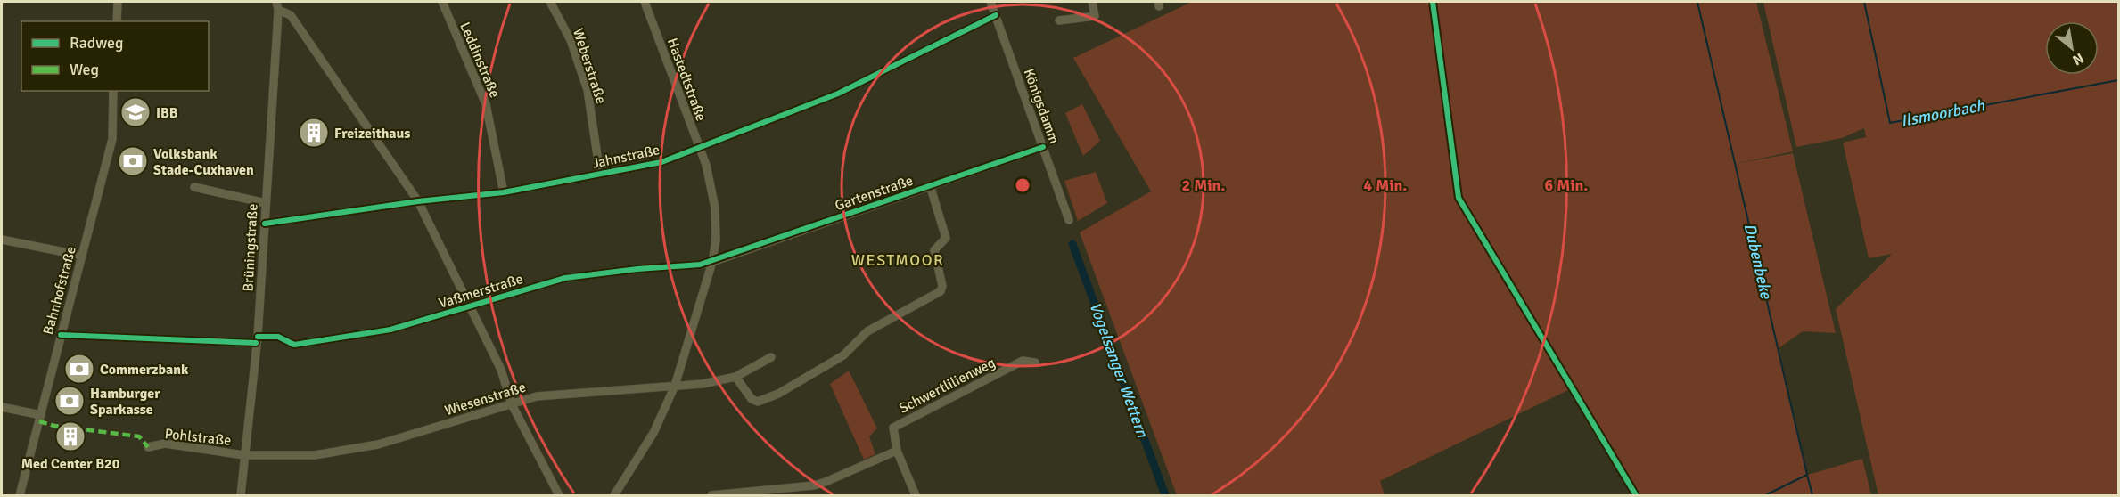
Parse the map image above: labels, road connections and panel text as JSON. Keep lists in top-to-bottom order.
{
  "streets": {
    "street": [
      "Leddinstraße",
      "Weberstraße",
      "Hastedtstraße",
      "Königsdamm",
      "Jahnstraße",
      "Gartenstraße",
      "Brüningstraße",
      "Bahnhofstraße",
      "Vaßmerstraße",
      "Schwertlilienweg",
      "Wiesenstraße",
      "Pohlstraße"
    ]
  },
  "crossings": [
    ["Leddinstraße", "Jahnstraße"],
    ["Weberstraße", "Jahnstraße"],
    ["Hastedtstraße", "Jahnstraße"],
    ["Hastedtstraße", "Gartenstraße"],
    ["Hastedtstraße", "Vaßmerstraße"],
    ["Königsdamm", "Jahnstraße"],
    ["Königsdamm", "Gartenstraße"],
    ["Jahnstraße", "Brüningstraße"],
    ["Gartenstraße", "Vaßmerstraße"],
    ["Brüningstraße", "Wiesenstraße"],
    ["Brüningstraße", "Pohlstraße"],
    ["Wiesenstraße", "Pohlstraße"]
  ],
  "districts": ["WESTMOOR"],
  "water": ["Ilsmoorbach", "Dubenbeke", "Vogelsanger Wettern"],
  "places": {
    "school or university": ["IBB"],
    "building": ["Freizeithaus", "Med Center B20"],
    "bank": ["Volksbank Stade-Cuxhaven", "Commerzbank", "Hamburger Sparkasse"]
  },
  "legend": ["Radweg", "Weg"],
  "north": "bottom right",
  "rings": ["2 Min.", "4 Min.", "6 Min."]
}
